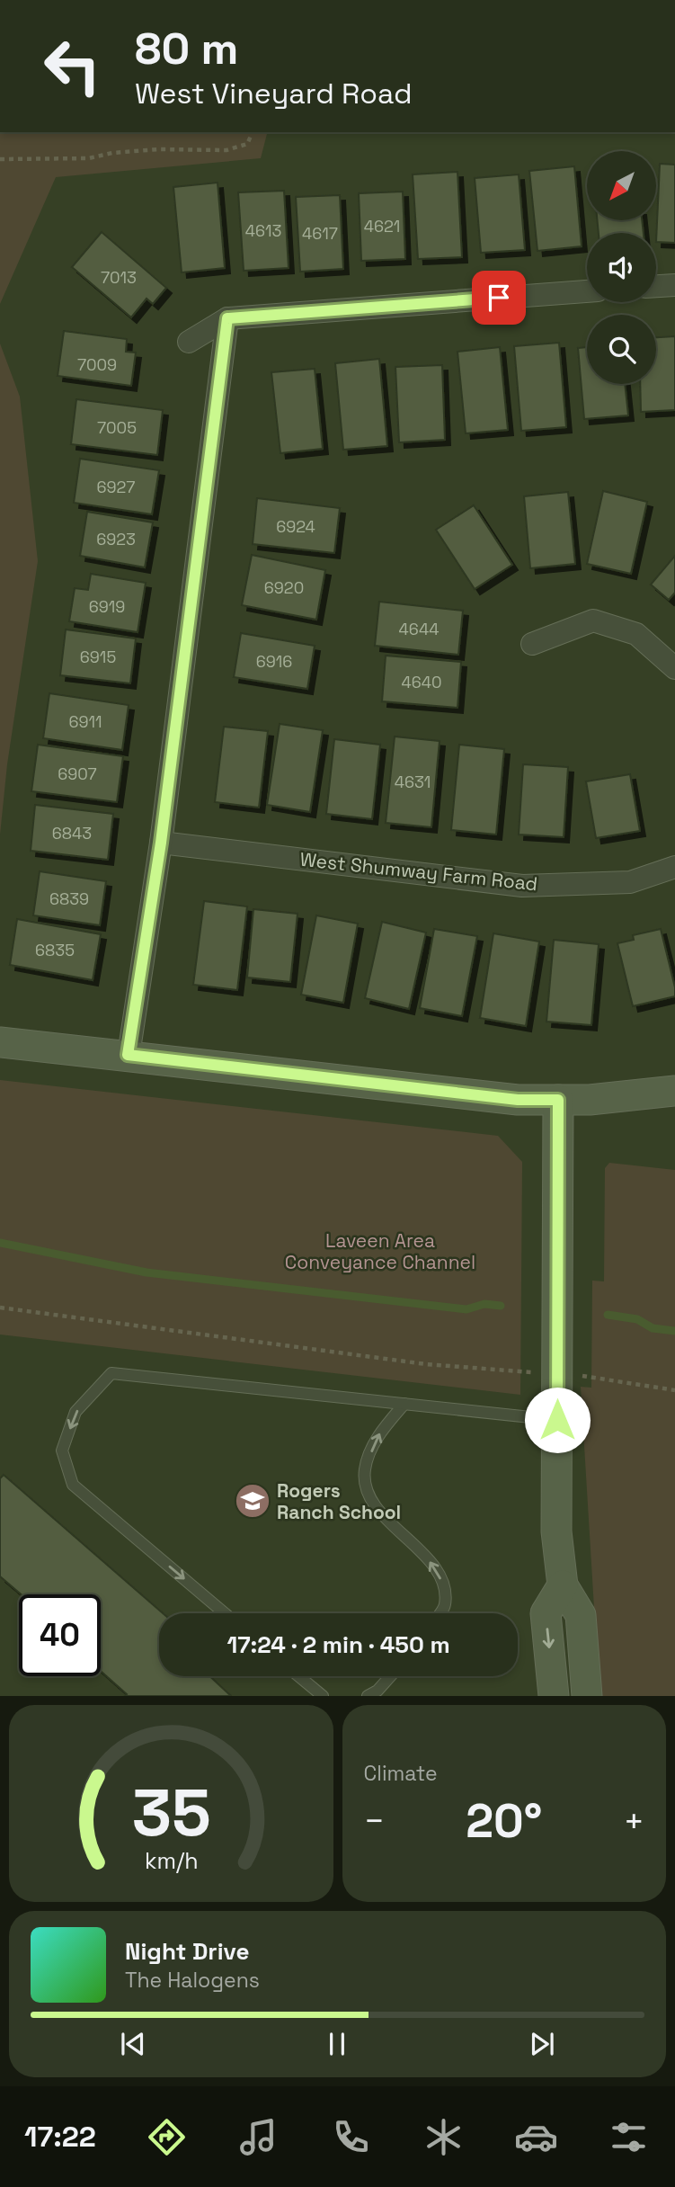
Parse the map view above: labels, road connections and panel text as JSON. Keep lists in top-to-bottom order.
{
  "streets": {
    "street": ["West Shumway Farm Road"]
  },
  "parks": ["Laveen Area Conveyance Channel"],
  "places": {
    "school or university": ["Rogers Ranch School"]
  },
  "house_numbers": [
    "4621",
    "4613",
    "4617",
    "7013",
    "7009",
    "7005",
    "6927",
    "6924",
    "6923",
    "6920",
    "6919",
    "4644",
    "6915",
    "6916",
    "4640",
    "6911",
    "6907",
    "4631",
    "6843",
    "6839",
    "6835"
  ],
  "north": "bottom left",
  "page": {
    "turn": ["80 m", "West Vineyard Road"],
    "limit": "40",
    "trip": "17:24 · 2 min · 450 m",
    "tile": "Climate",
    "heat": ["−", "20°", "+"],
    "song": ["Night Drive", "The Halogens"],
    "tabs": "17:22",
    "gauge": ["35", "km/h"]
  }
}
